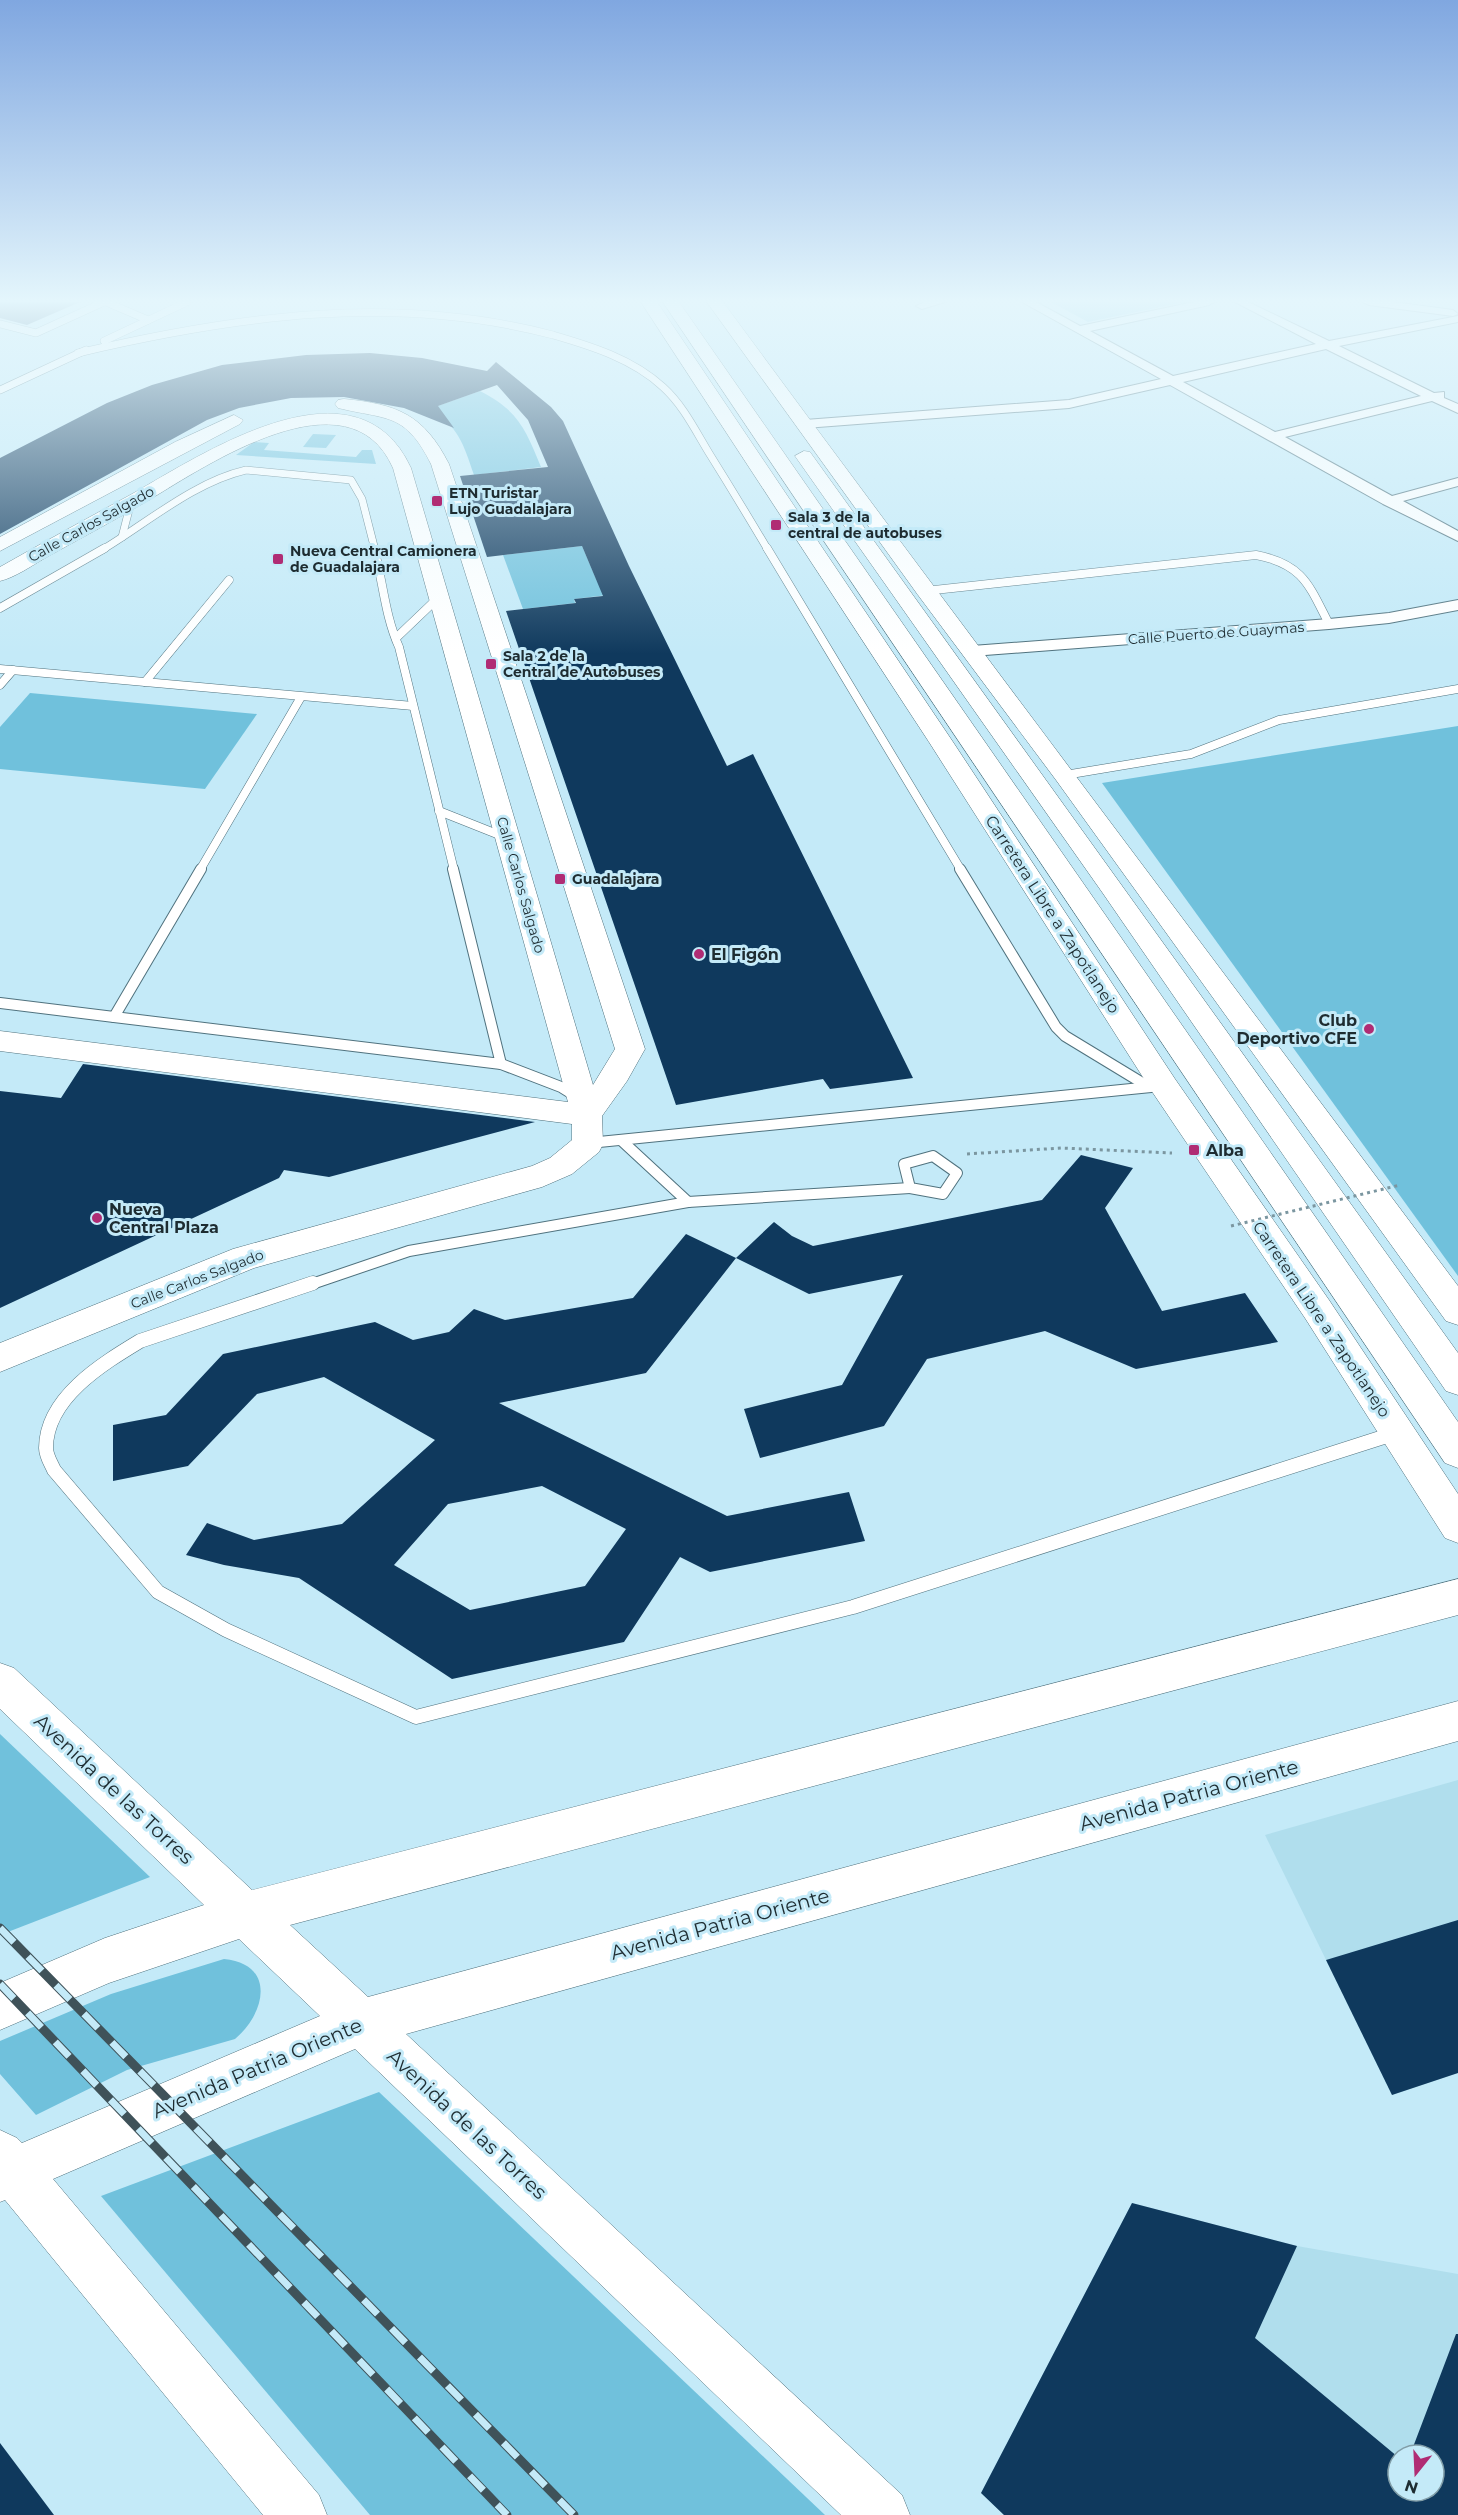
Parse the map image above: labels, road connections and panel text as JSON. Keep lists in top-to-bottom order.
{
  "streets": {
    "main road": [
      "Calle Carlos Salgado",
      "Carretera Libre a Zapotlanejo",
      "Avenida de las Torres",
      "Avenida Patria Oriente"
    ],
    "street": ["Calle Puerto de Guaymas"]
  },
  "crossings": [
    ["Avenida de las Torres", "Avenida Patria Oriente"]
  ],
  "places": {
    "transit": [
      "ETN Turistar Lujo Guadalajara",
      "Sala 3 de la central de autobuses",
      "Nueva Central Camionera de Guadalajara",
      "Sala 2 de la Central de Autobuses",
      "Guadalajara",
      "Alba"
    ],
    "other": ["El Figón", "Club Deportivo CFE", "Nueva Central Plaza"]
  },
  "north": "bottom"
}
